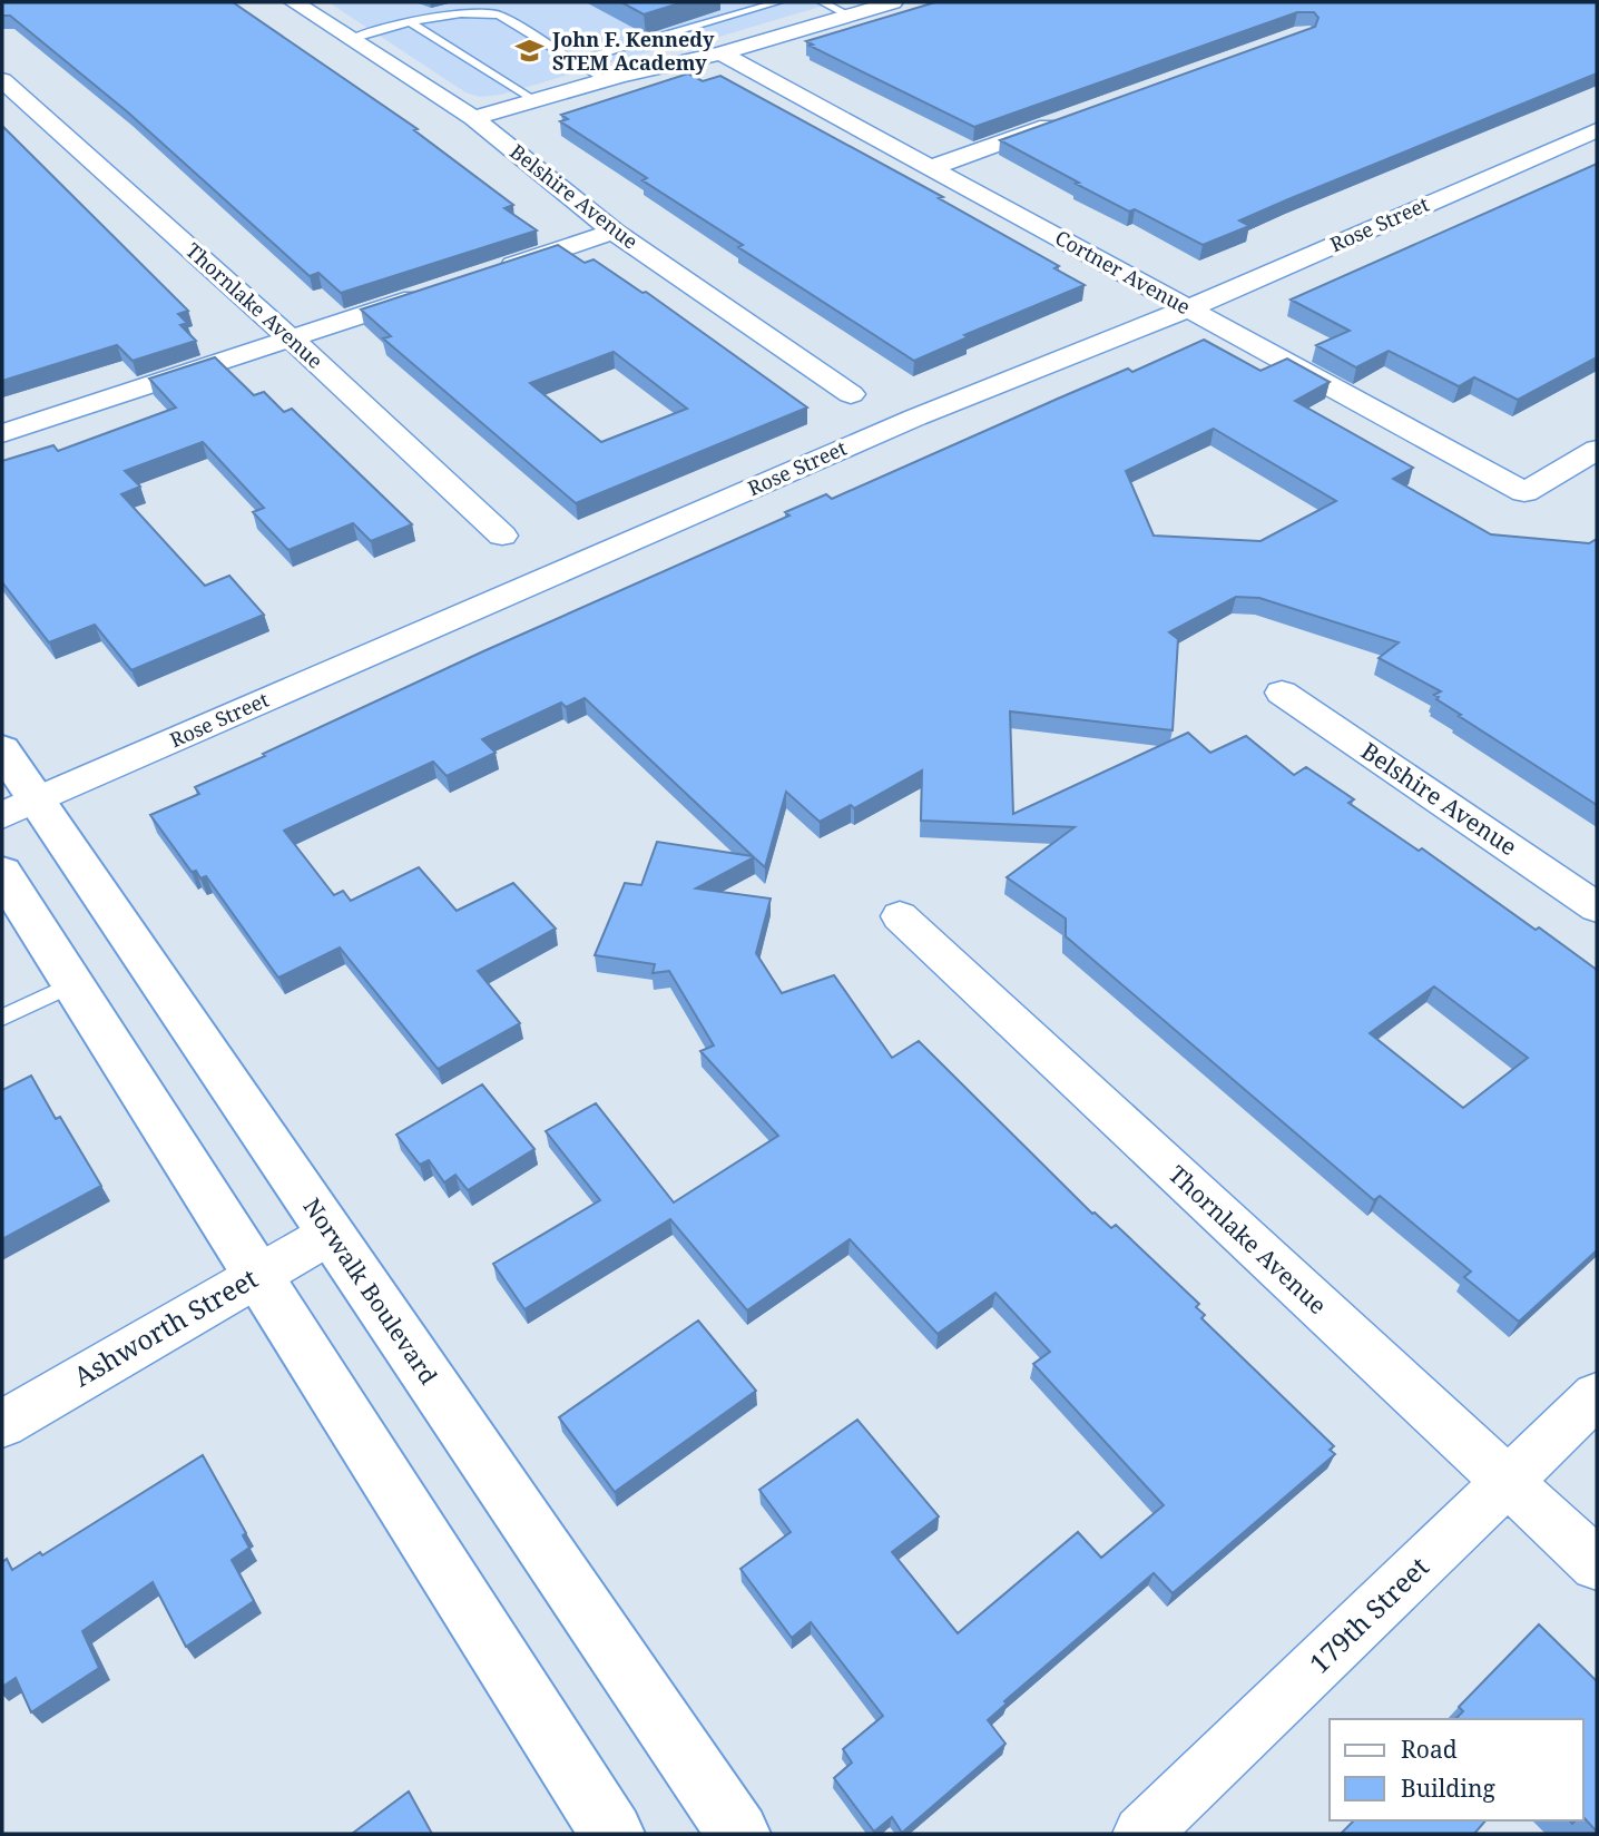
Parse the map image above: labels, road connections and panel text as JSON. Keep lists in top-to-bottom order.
{
  "streets": {
    "main road": ["Norwalk Boulevard"],
    "street": [
      "Belshire Avenue",
      "Rose Street",
      "Cortner Avenue",
      "Thornlake Avenue",
      "Ashworth Street",
      "179th Street"
    ]
  },
  "crossings": [
    ["Rose Street", "Cortner Avenue"],
    ["Rose Street", "Norwalk Boulevard"],
    ["Thornlake Avenue", "179th Street"],
    ["Norwalk Boulevard", "Ashworth Street"]
  ],
  "places": {
    "school or university": ["John F. Kennedy STEM Academy"]
  },
  "legend": ["Road", "Building"]
}
